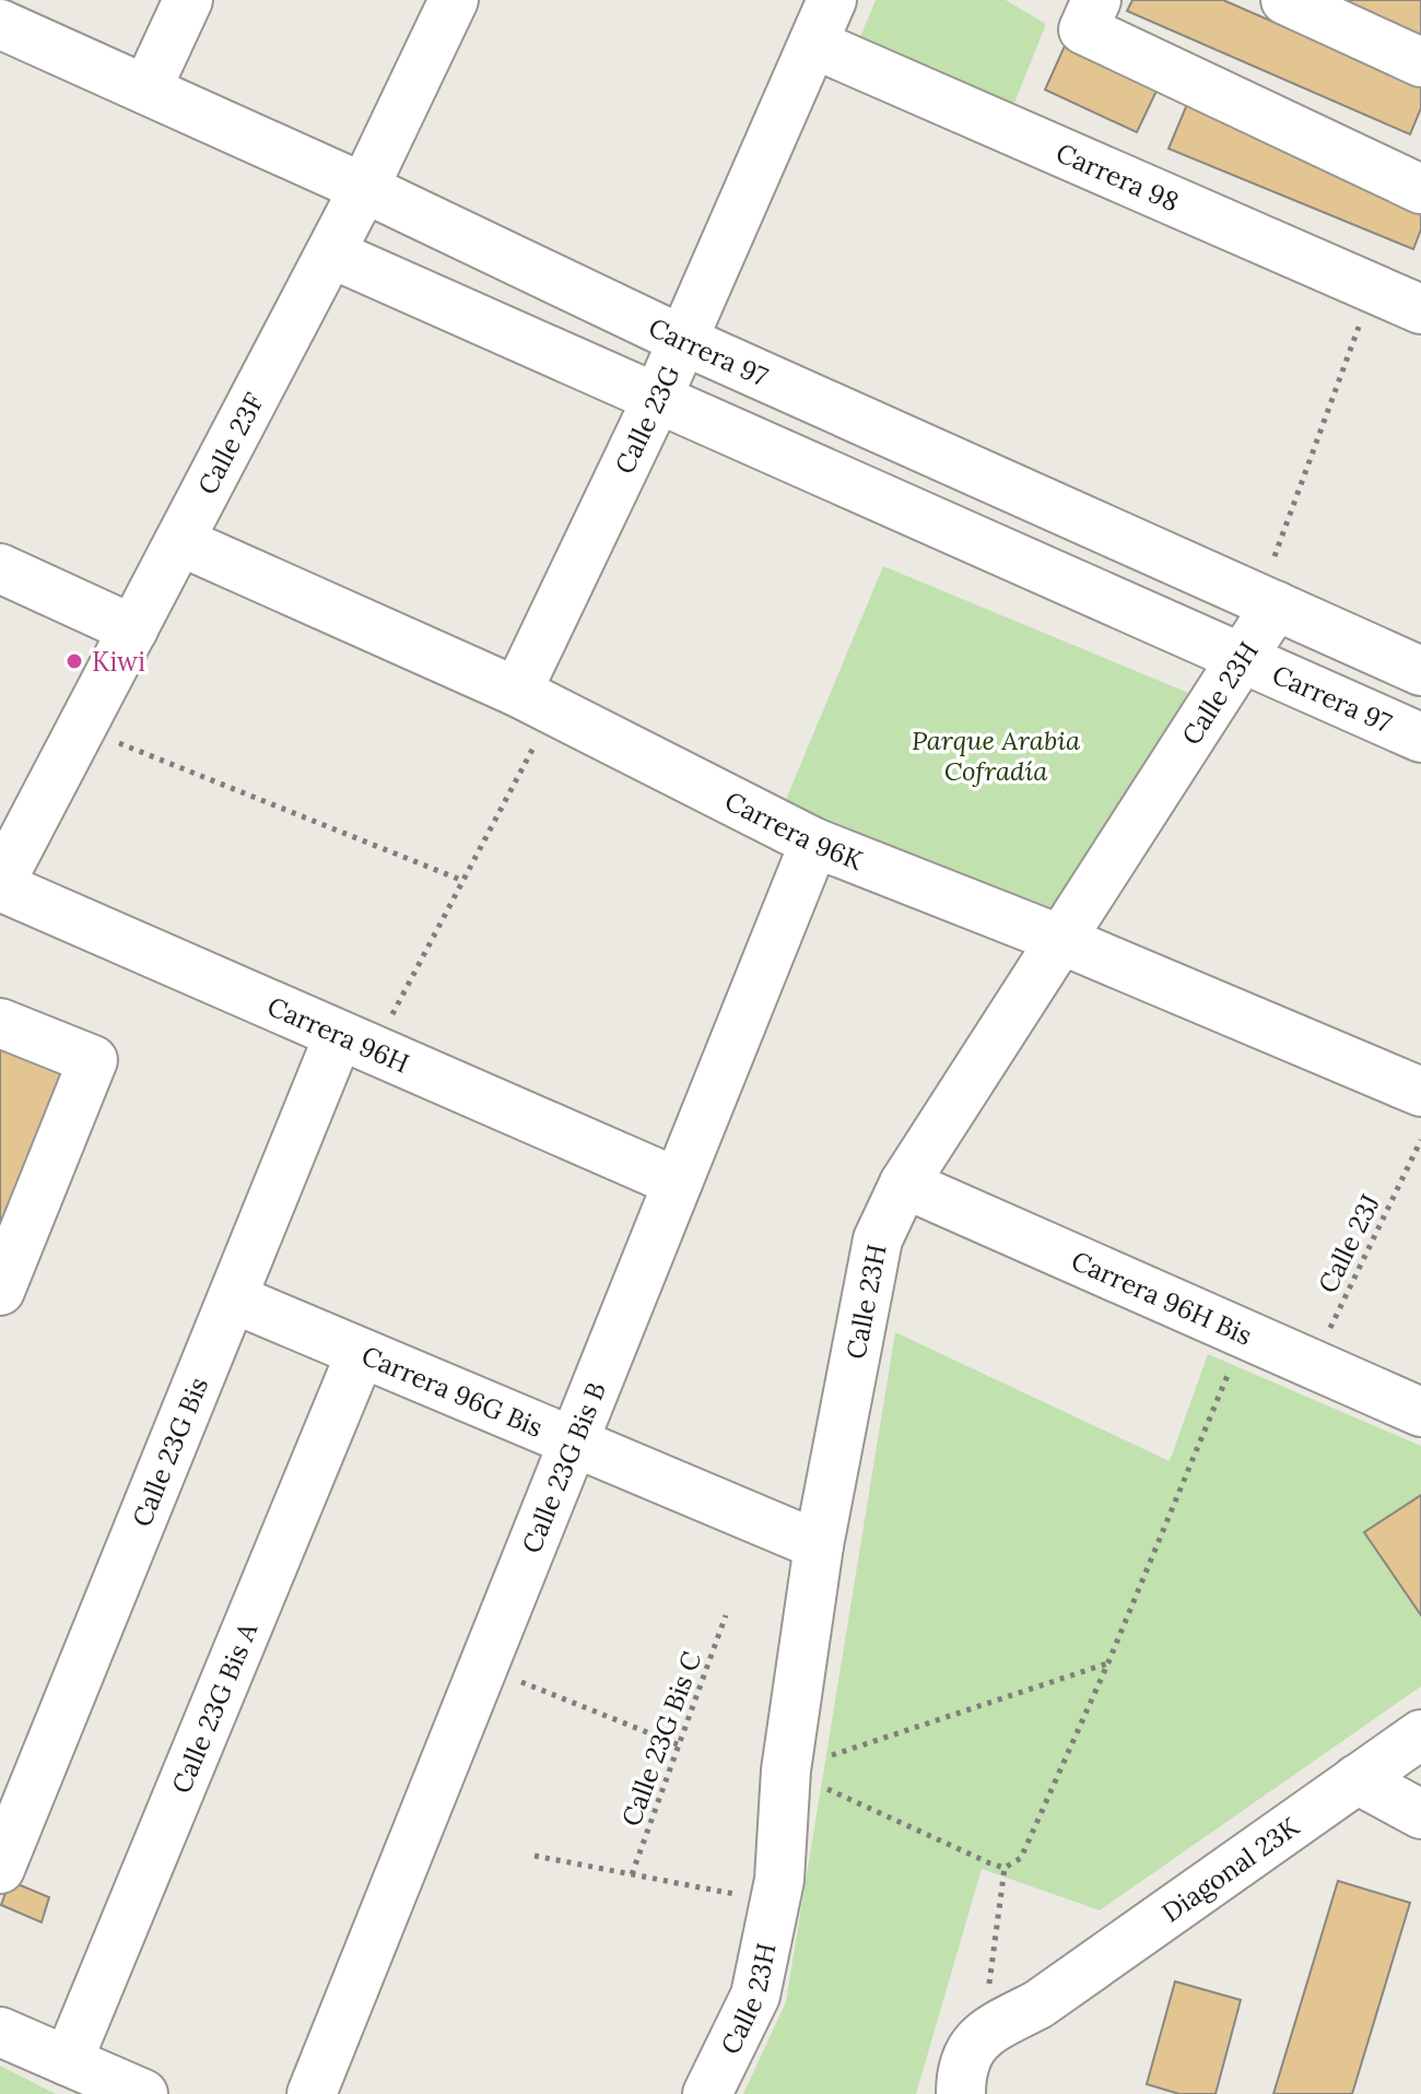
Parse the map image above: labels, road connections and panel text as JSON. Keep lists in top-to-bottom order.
{
  "streets": {
    "street": [
      "Carrera 98",
      "Carrera 97",
      "Calle 23G",
      "Calle 23F",
      "Calle 23H",
      "Carrera 96K",
      "Carrera 96H",
      "Carrera 96H Bis",
      "Carrera 96G Bis",
      "Calle 23G Bis",
      "Calle 23G Bis B",
      "Calle 23G Bis A",
      "Diagonal 23K"
    ],
    "path": ["Calle 23J", "Calle 23G Bis C"]
  },
  "crossings": [
    ["Carrera 98", "Calle 23G"],
    ["Carrera 97", "Calle 23G"],
    ["Carrera 97", "Calle 23F"],
    ["Carrera 97", "Calle 23H"],
    ["Calle 23G", "Carrera 96K"],
    ["Calle 23F", "Carrera 96K"],
    ["Calle 23F", "Carrera 96H"],
    ["Calle 23H", "Carrera 96K"],
    ["Calle 23H", "Carrera 96H Bis"],
    ["Calle 23H", "Carrera 96G Bis"],
    ["Carrera 96K", "Calle 23G Bis B"],
    ["Carrera 96H", "Calle 23G Bis"],
    ["Carrera 96H", "Calle 23G Bis B"],
    ["Calle 23J", "Carrera 96H Bis"],
    ["Carrera 96G Bis", "Calle 23G Bis"],
    ["Carrera 96G Bis", "Calle 23G Bis B"],
    ["Carrera 96G Bis", "Calle 23G Bis A"]
  ],
  "parks": ["Parque Arabia Cofradía"],
  "places": ["Kiwi"]
}
